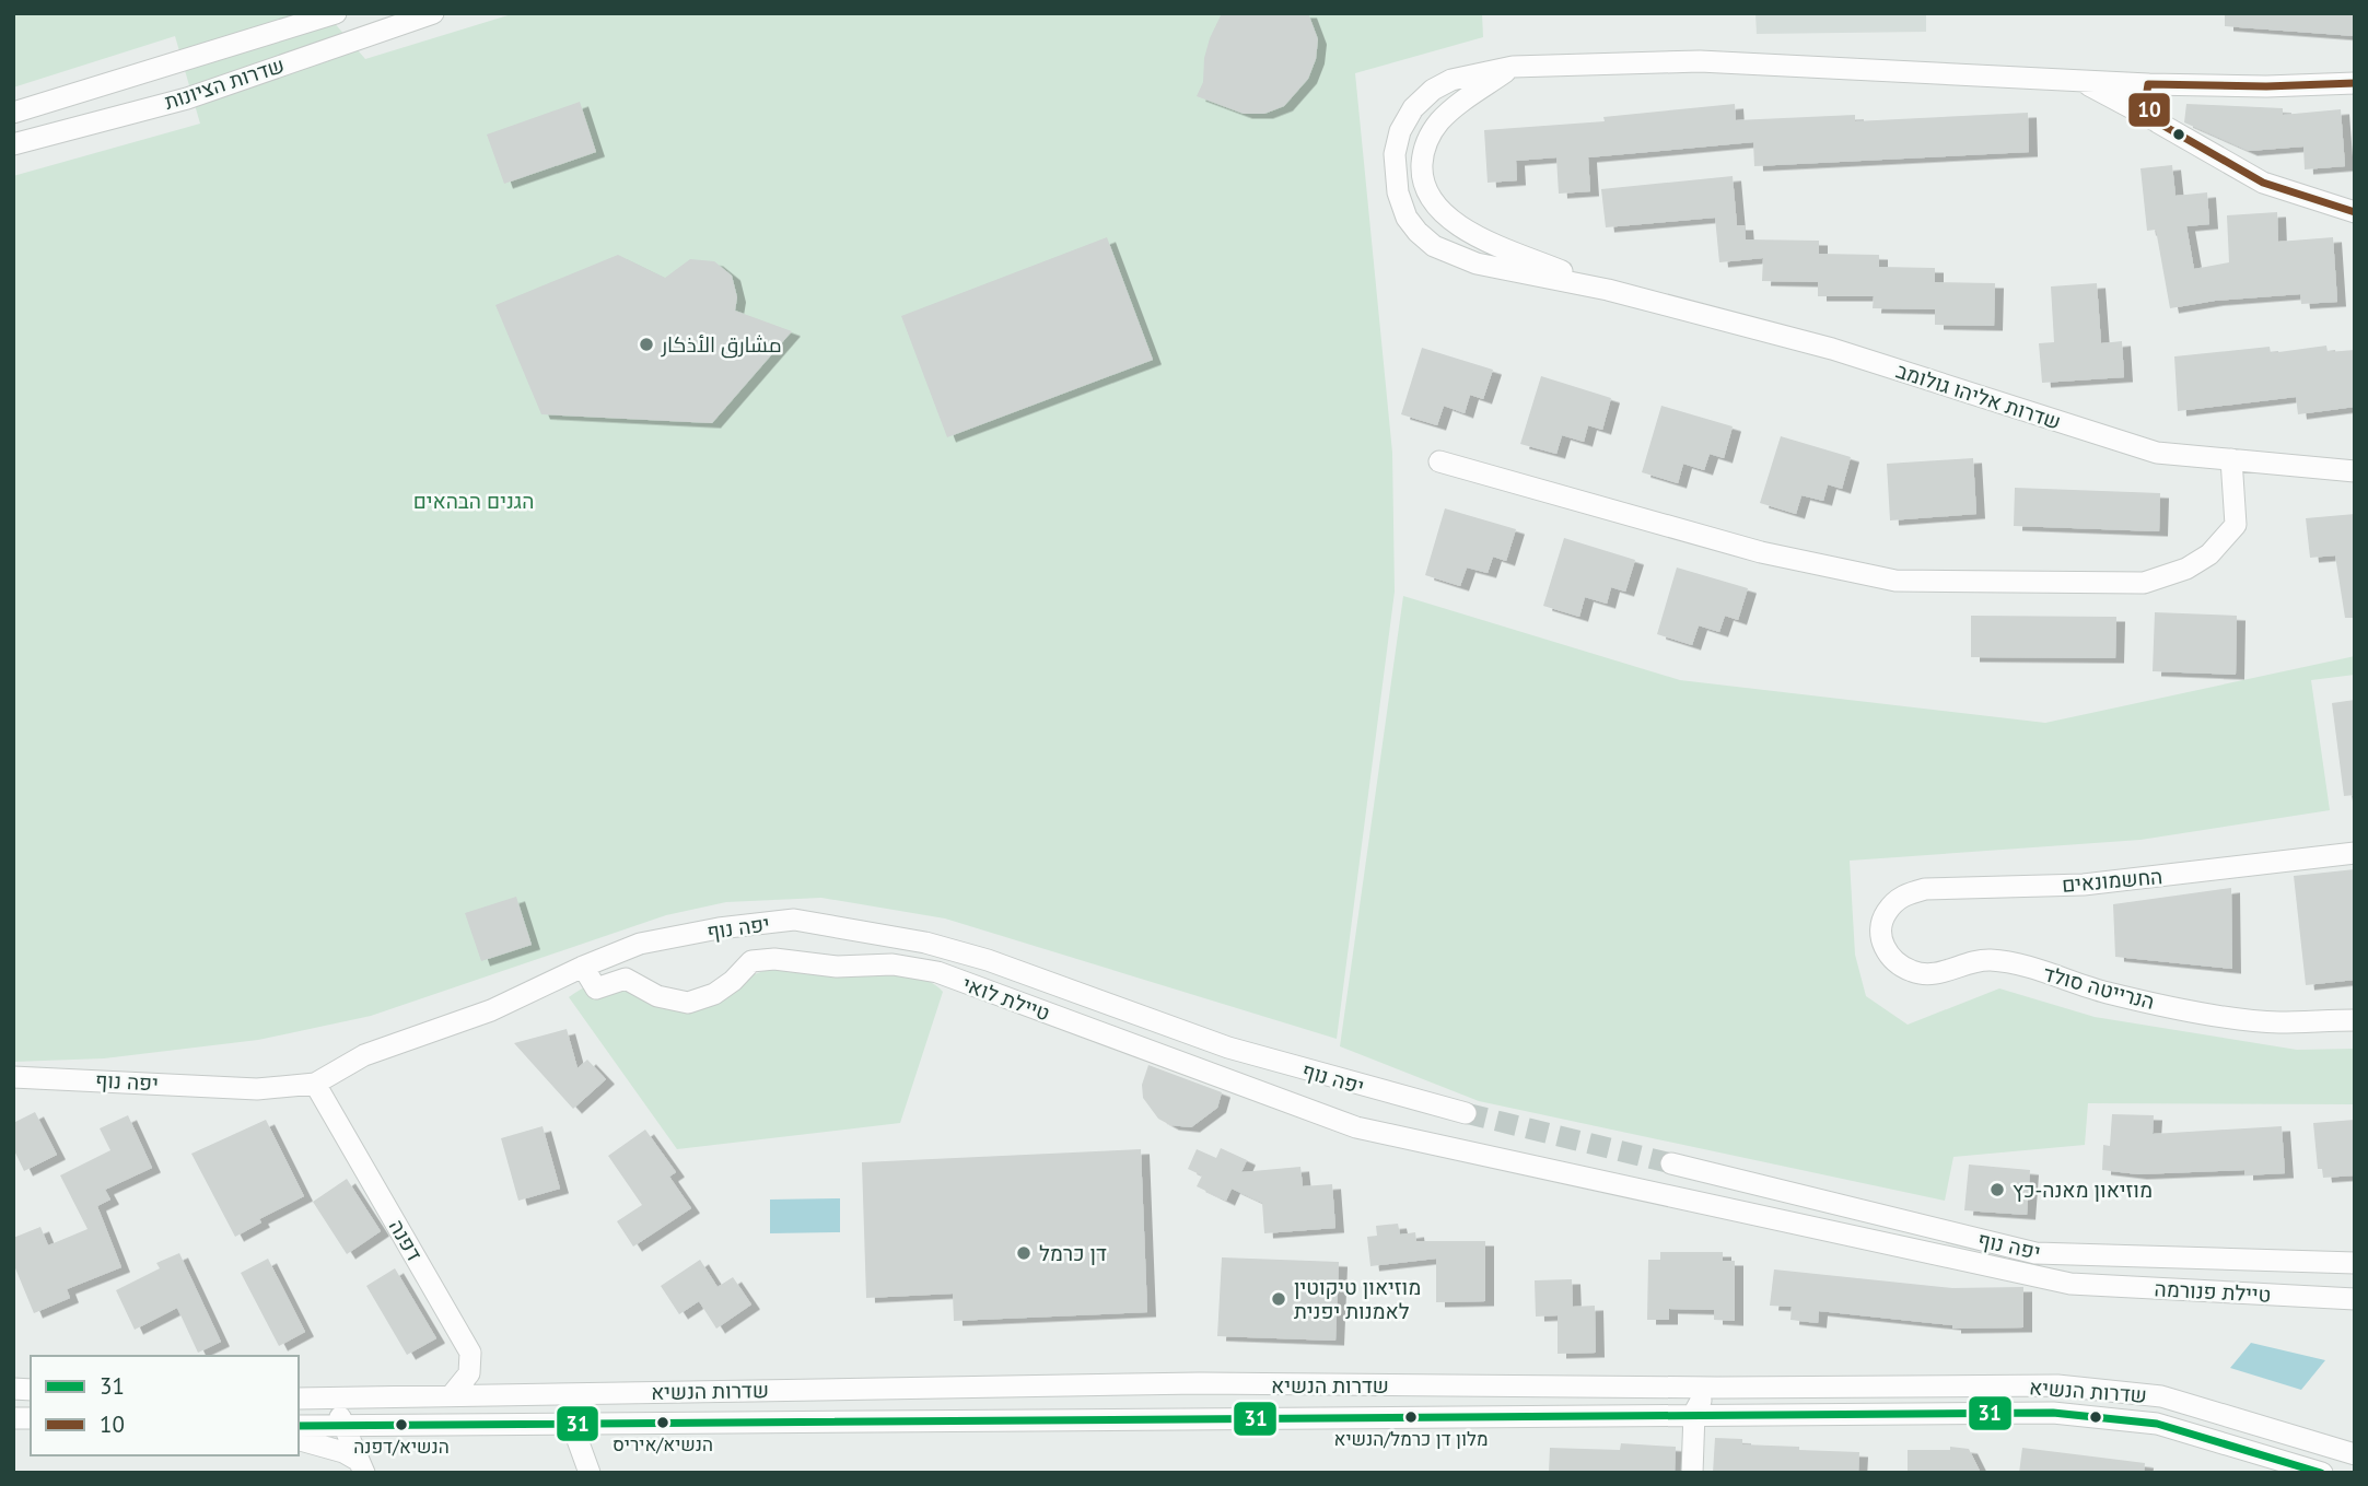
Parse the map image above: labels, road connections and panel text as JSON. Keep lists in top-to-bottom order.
{
  "streets": {
    "street": [
      "שדרות הציונות",
      "שדרות אליהו גולומב",
      "החשמונאים",
      "יפה נוף",
      "הנרייטה סולד",
      "טיילת לואי",
      "דפנה",
      "טיילת פנורמה",
      "שדרות הנשיא"
    ]
  },
  "crossings": [
    ["החשמונאים", "הנרייטה סולד"],
    ["יפה נוף", "טיילת לואי"],
    ["יפה נוף", "דפנה"],
    ["טיילת לואי", "טיילת פנורמה"],
    ["דפנה", "שדרות הנשיא"]
  ],
  "parks": ["הגנים הבהאים"],
  "places": [
    "مشارق الأذكار",
    "מוזיאון מאנה-כץ",
    "דן כרמל",
    "מוזיאון טיקוטין לאמנות יפנית",
    "מלון דן כרמל/הנשיא",
    "הנשיא/איריס",
    "הנשיא/דפנה"
  ],
  "lines": ["transit line 10", "transit line 31"],
  "legend": ["31", "10"]
}
